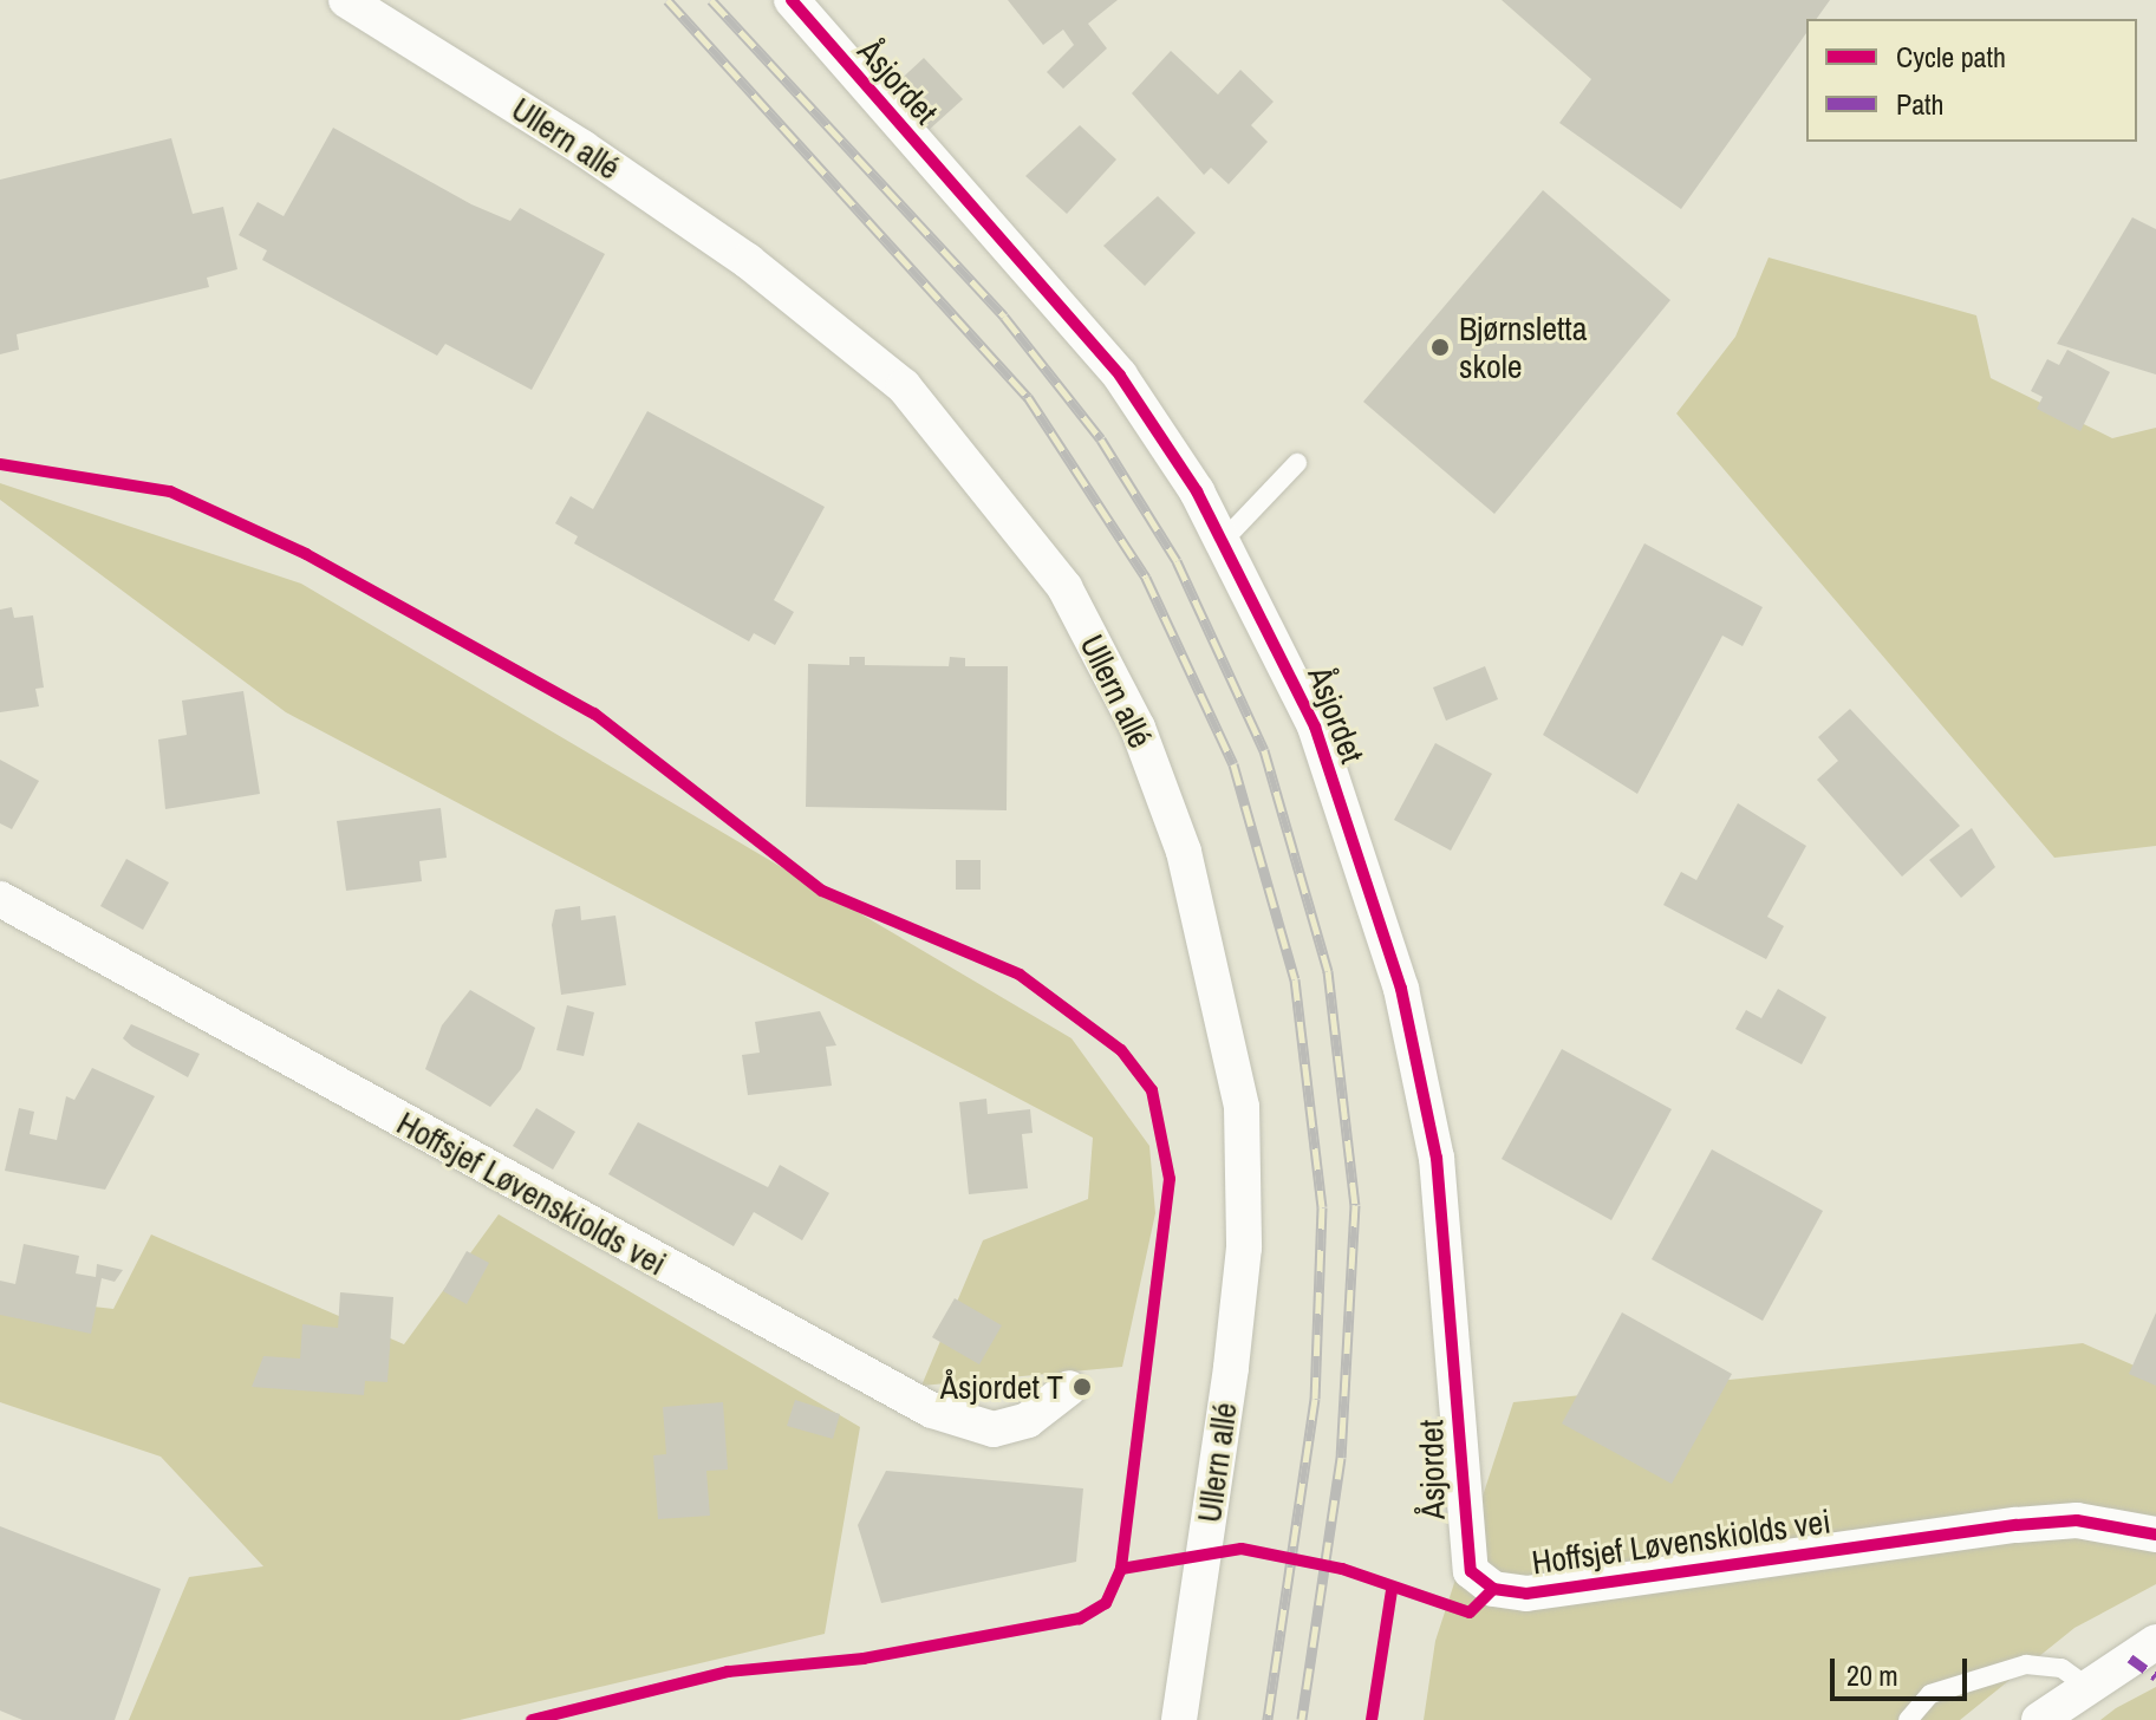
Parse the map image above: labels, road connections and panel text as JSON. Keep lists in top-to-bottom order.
{
  "streets": {
    "street": ["Åsjordet", "Ullern allé", "Hoffsjef Løvenskiolds vei"]
  },
  "crossings": [
    ["Åsjordet", "Hoffsjef Løvenskiolds vei"]
  ],
  "places": ["Bjørnsletta skole", "Åsjordet T"],
  "legend": ["Cycle path", "Path"],
  "scale_bar": "20 m"
}
